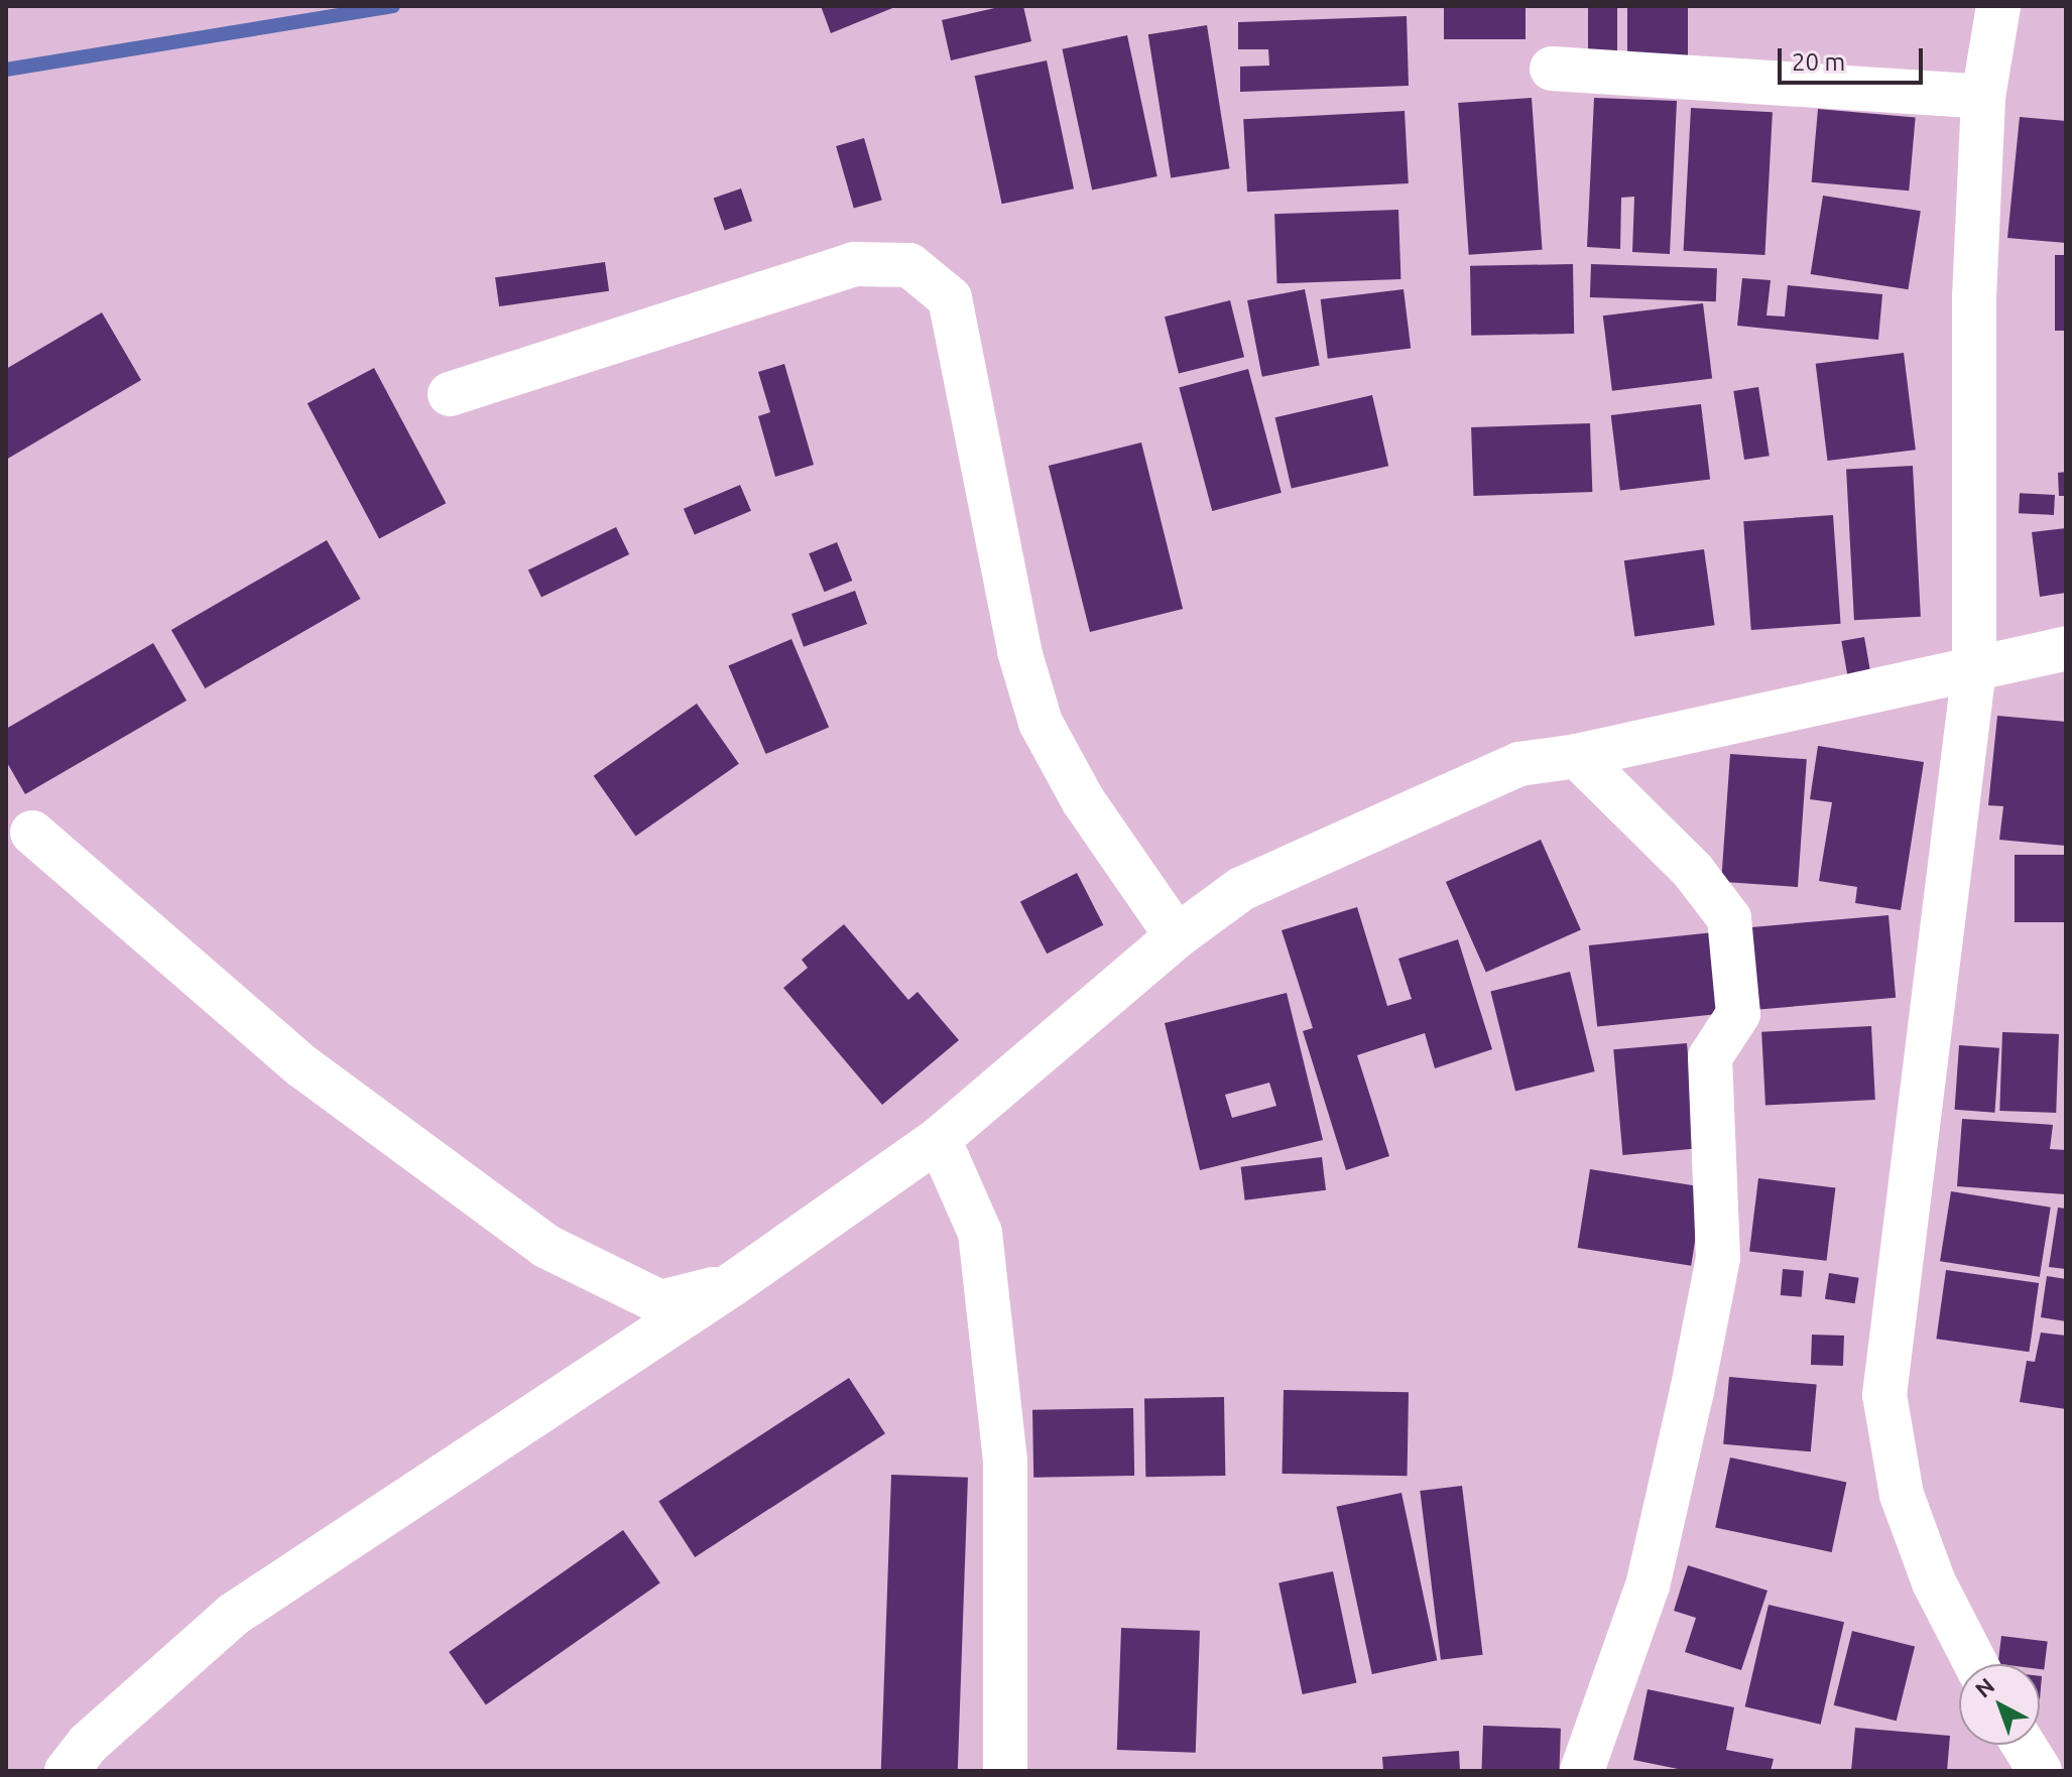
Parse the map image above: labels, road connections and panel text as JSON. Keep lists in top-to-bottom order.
{
  "scale_bar": "20 m",
  "north": "top left"
}
